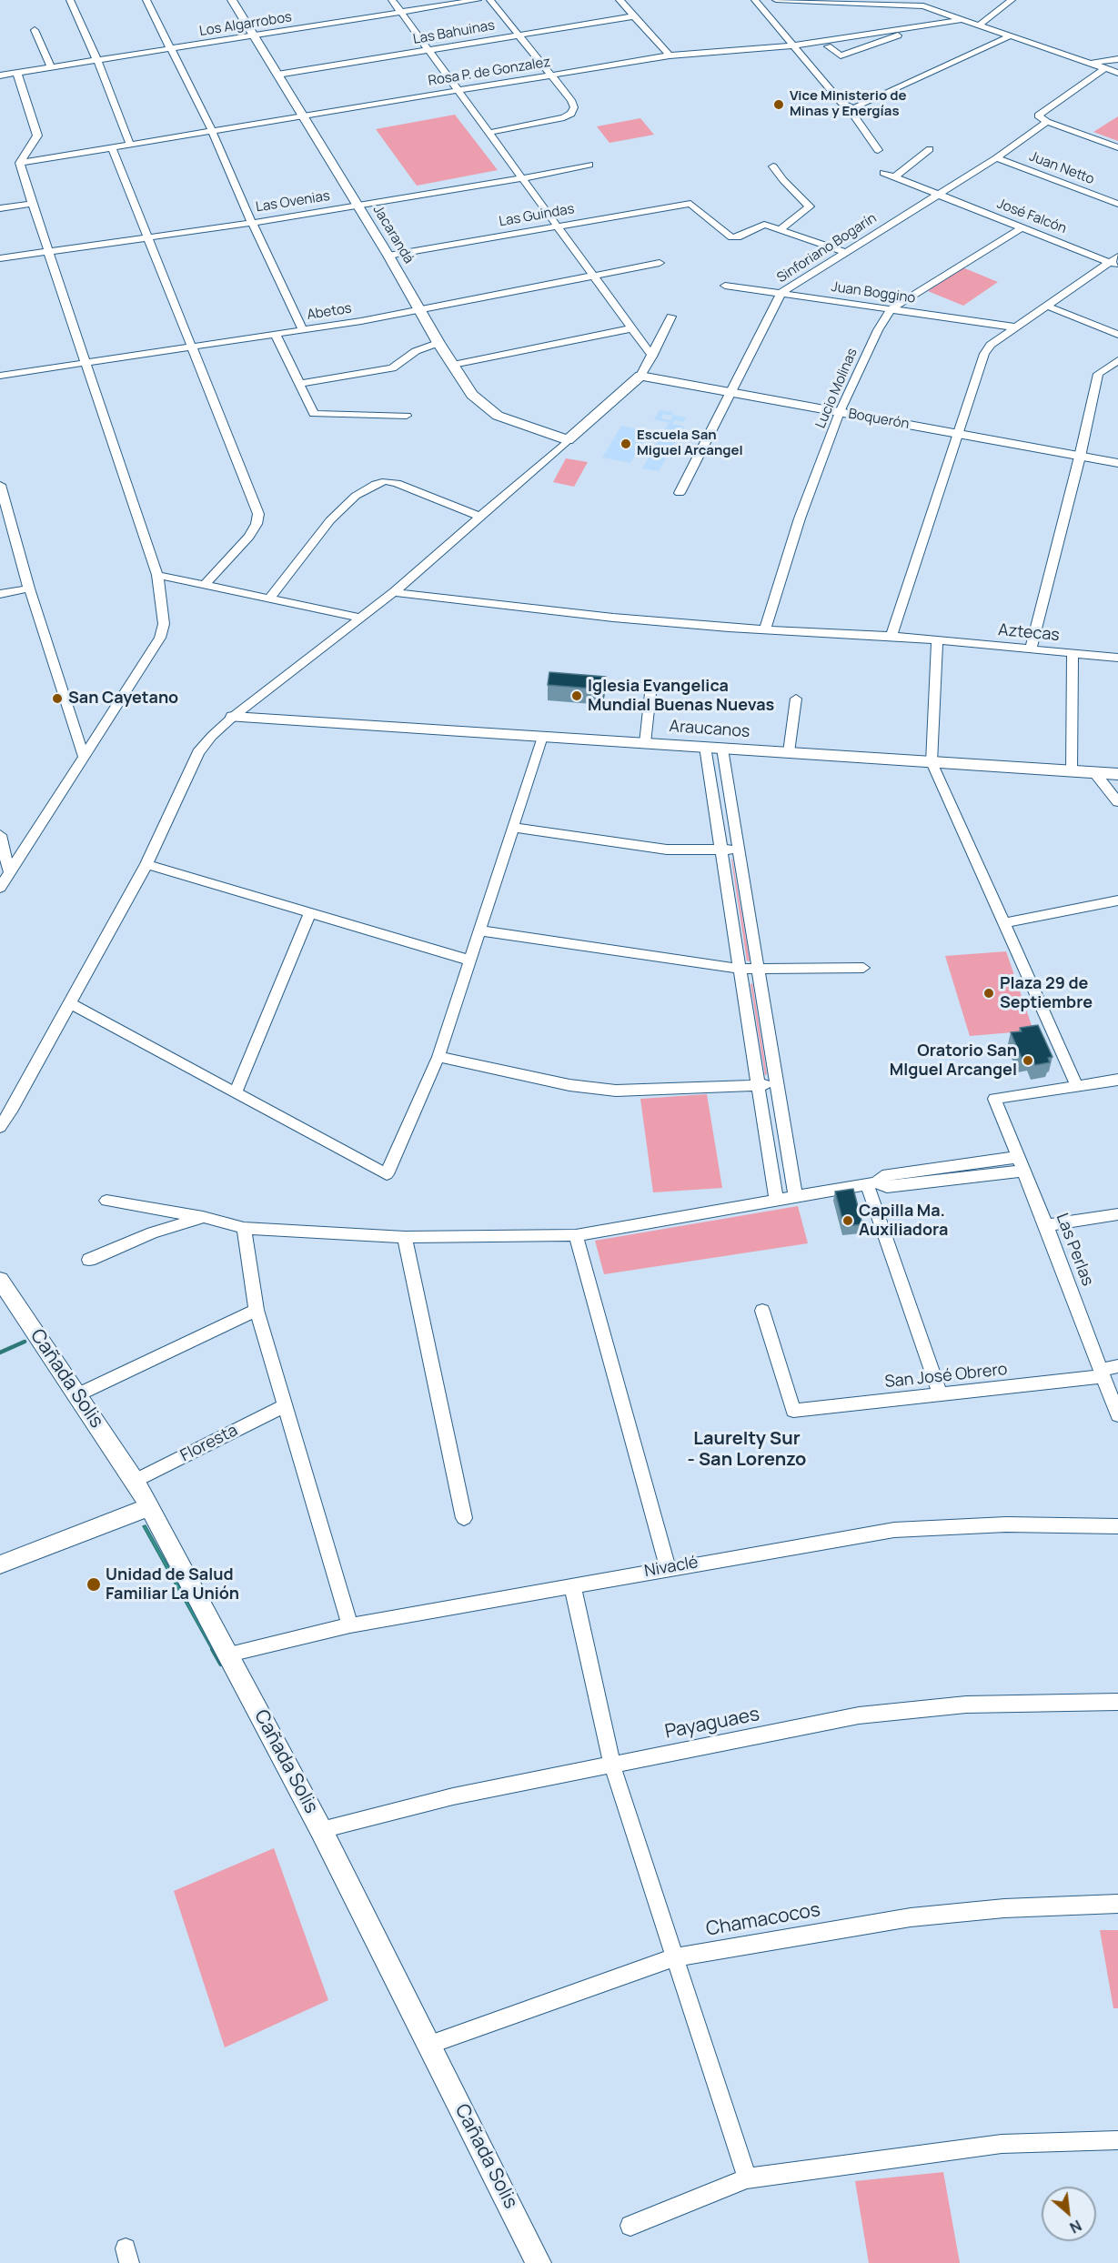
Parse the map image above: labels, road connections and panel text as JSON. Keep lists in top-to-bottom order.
{
  "streets": {
    "street": [
      "Los Algarrobos",
      "Las Bahuinas",
      "Rosa P. de Gonzalez",
      "Juan Netto",
      "Las Ovenias",
      "Las Guindas",
      "José Falcón",
      "Jacarandá",
      "Sinforiano Bogarín",
      "Juan Boggino",
      "Abetos",
      "Lucio Molinas",
      "Boquerón",
      "Aztecas",
      "Araucanos",
      "Las Perlas",
      "San José Obrero",
      "Cañada Solis",
      "Floresta",
      "Nivaclé",
      "Payaguaes",
      "Chamacocos"
    ]
  },
  "crossings": [
    ["Los Algarrobos", "Jacarandá"],
    ["Las Bahuinas", "Jacarandá"],
    ["Rosa P. de Gonzalez", "Jacarandá"],
    ["Juan Netto", "Sinforiano Bogarín"],
    ["Las Ovenias", "Jacarandá"],
    ["Las Guindas", "Jacarandá"],
    ["José Falcón", "Sinforiano Bogarín"],
    ["José Falcón", "Lucio Molinas"],
    ["Jacarandá", "Abetos"],
    ["Sinforiano Bogarín", "Juan Boggino"],
    ["Sinforiano Bogarín", "Boquerón"],
    ["Juan Boggino", "Lucio Molinas"],
    ["Lucio Molinas", "Boquerón"],
    ["Lucio Molinas", "Aztecas"],
    ["Las Perlas", "San José Obrero"],
    ["Cañada Solis", "Floresta"],
    ["Cañada Solis", "Nivaclé"],
    ["Cañada Solis", "Payaguaes"],
    ["Cañada Solis", "Chamacocos"]
  ],
  "districts": ["Laurelty Sur - San Lorenzo"],
  "places": [
    "Vice Ministerio de Minas y Energías",
    "Escuela San Miguel Arcangel",
    "Iglesia Evangelica Mundial Buenas Nuevas",
    "San Cayetano",
    "Plaza 29 de Septiembre",
    "Oratorio San MIguel Arcangel",
    "Capilla Ma. Auxiliadora",
    "Unidad de Salud Familiar La Unión"
  ],
  "north": "bottom right"
}
